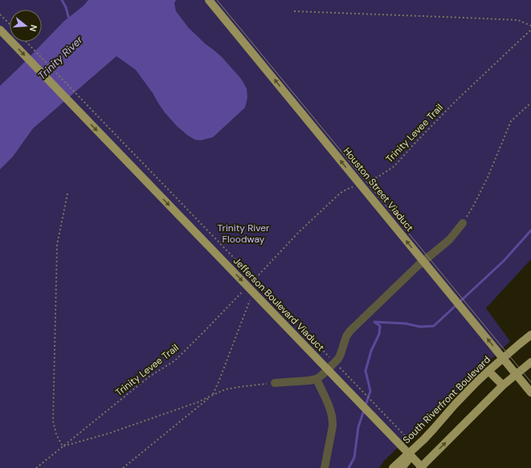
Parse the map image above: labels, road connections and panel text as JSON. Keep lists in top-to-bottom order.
{
  "streets": {
    "main road": ["Houston Street Viaduct", "Jefferson Boulevard Viaduct", "South Riverfront Boulevard"],
    "path": ["Trinity Levee Trail"]
  },
  "one_way": ["Houston Street Viaduct", "Jefferson Boulevard Viaduct"],
  "water": ["Trinity River"],
  "parks": ["Trinity River Floodway"],
  "north": "right"
}
